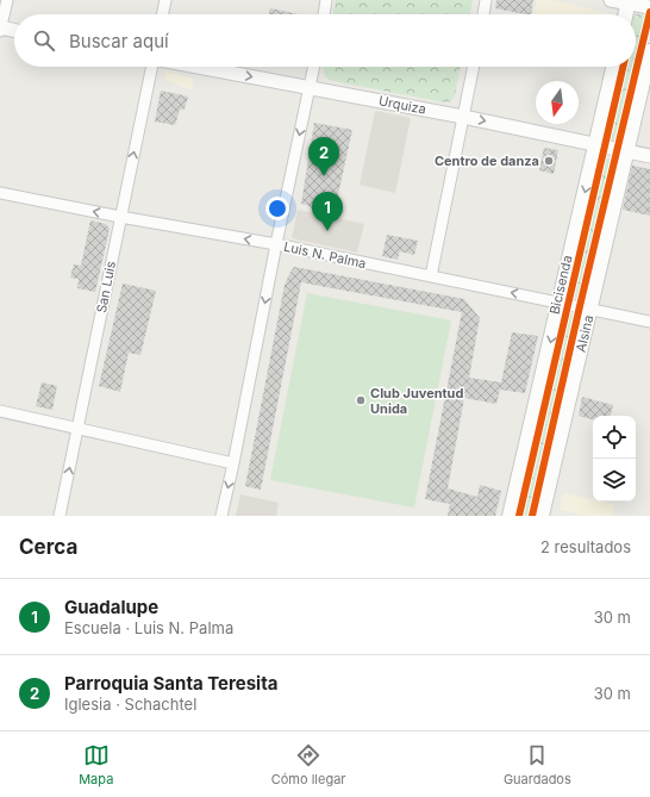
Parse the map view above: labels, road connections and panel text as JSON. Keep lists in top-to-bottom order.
{
  "streets": {
    "main road": ["Alsina"],
    "street": ["Urquiza", "Luis N. Palma", "San Luis"],
    "cycle path": ["Bicisenda"]
  },
  "crossings": [
    ["Urquiza", "Alsina"],
    ["Luis N. Palma", "San Luis"],
    ["Luis N. Palma", "Alsina"]
  ],
  "one_way": ["Urquiza", "Luis N. Palma", "San Luis"],
  "places": ["Centro de danza", "Club Juventud Unida"],
  "north": "bottom",
  "page": {
    "search": "Buscar aquí",
    "pins": ["2", "1"],
    "heading": ["Cerca", "2 resultados"],
    "list": [
      {
        "mark": "1",
        "name": "Guadalupe",
        "note": "Escuela · Luis N. Palma",
        "value": "30 m"
      },
      {
        "mark": "2",
        "name": "Parroquia Santa Teresita",
        "note": "Iglesia · Schachtel",
        "value": "30 m"
      }
    ],
    "nav": ["Mapa", "Cómo llegar", "Guardados"]
  }
}
